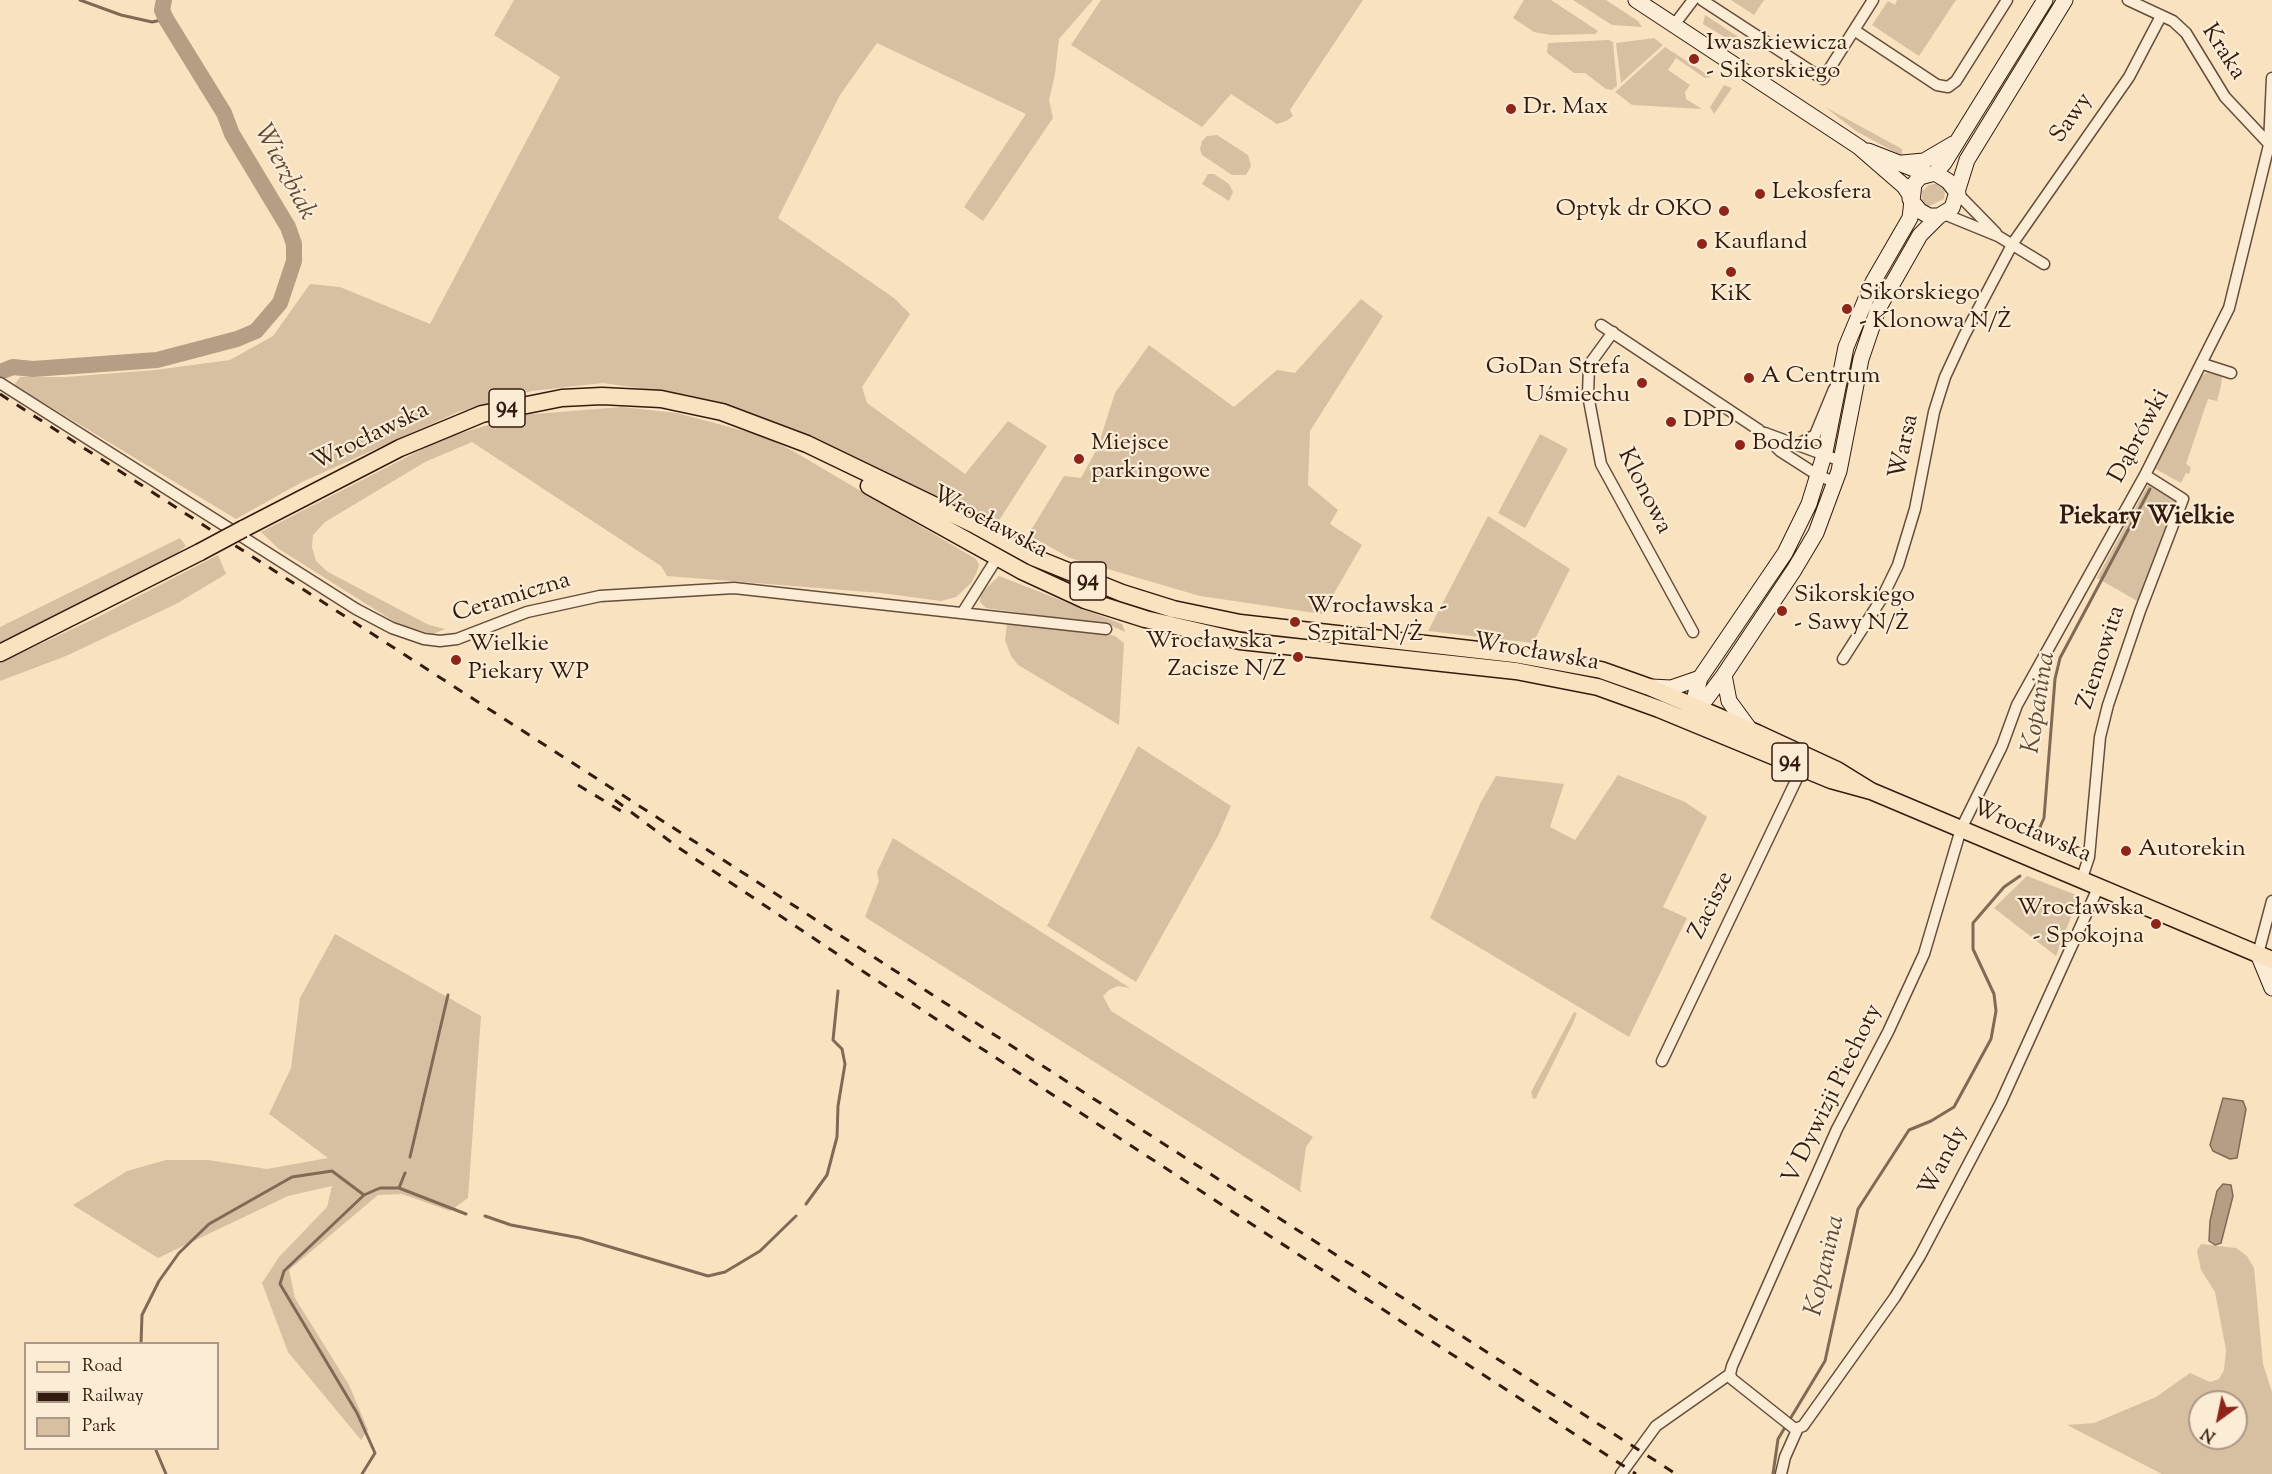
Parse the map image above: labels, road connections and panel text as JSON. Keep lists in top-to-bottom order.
{
  "streets": {
    "main road": ["94", "Wrocławska"],
    "street": [
      "Kraka",
      "Sawy",
      "Dąbrówki",
      "Warsa",
      "Klonowa",
      "Ceramiczna",
      "Ziemowita",
      "Zacisze",
      "V Dywizji Piechoty",
      "Wandy"
    ]
  },
  "crossings": [
    ["Kraka", "Sawy"],
    ["Kraka", "Dąbrówki"],
    ["Sawy", "Warsa"],
    ["Dąbrówki", "Wrocławska"],
    ["Dąbrówki", "Ziemowita"],
    ["Dąbrówki", "V Dywizji Piechoty"],
    ["Wrocławska", "Ziemowita"],
    ["Wrocławska", "Zacisze"],
    ["Wrocławska", "V Dywizji Piechoty"],
    ["Wrocławska", "Wandy"]
  ],
  "districts": ["Piekary Wielkie"],
  "water": ["Wierzbiak", "Kopanina"],
  "places": [
    "Iwaszkiewicza - Sikorskiego",
    "Dr. Max",
    "Lekosfera",
    "Optyk dr OKO",
    "Kaufland",
    "KiK",
    "Sikorskiego - Klonowa N/Ż",
    "A Centrum",
    "GoDan Strefa Uśmiechu",
    "DPD",
    "Bodzio",
    "Miejsce parkingowe",
    "Sikorskiego - Sawy N/Ż",
    "Wrocławska - Szpital N/Ż",
    "Wrocławska - Zacisze N/Ż",
    "Wielkie Piekary WP",
    "Autorekin",
    "Wrocławska - Spokojna"
  ],
  "legend": ["Road", "Railway", "Park"],
  "north": "bottom left"
}
